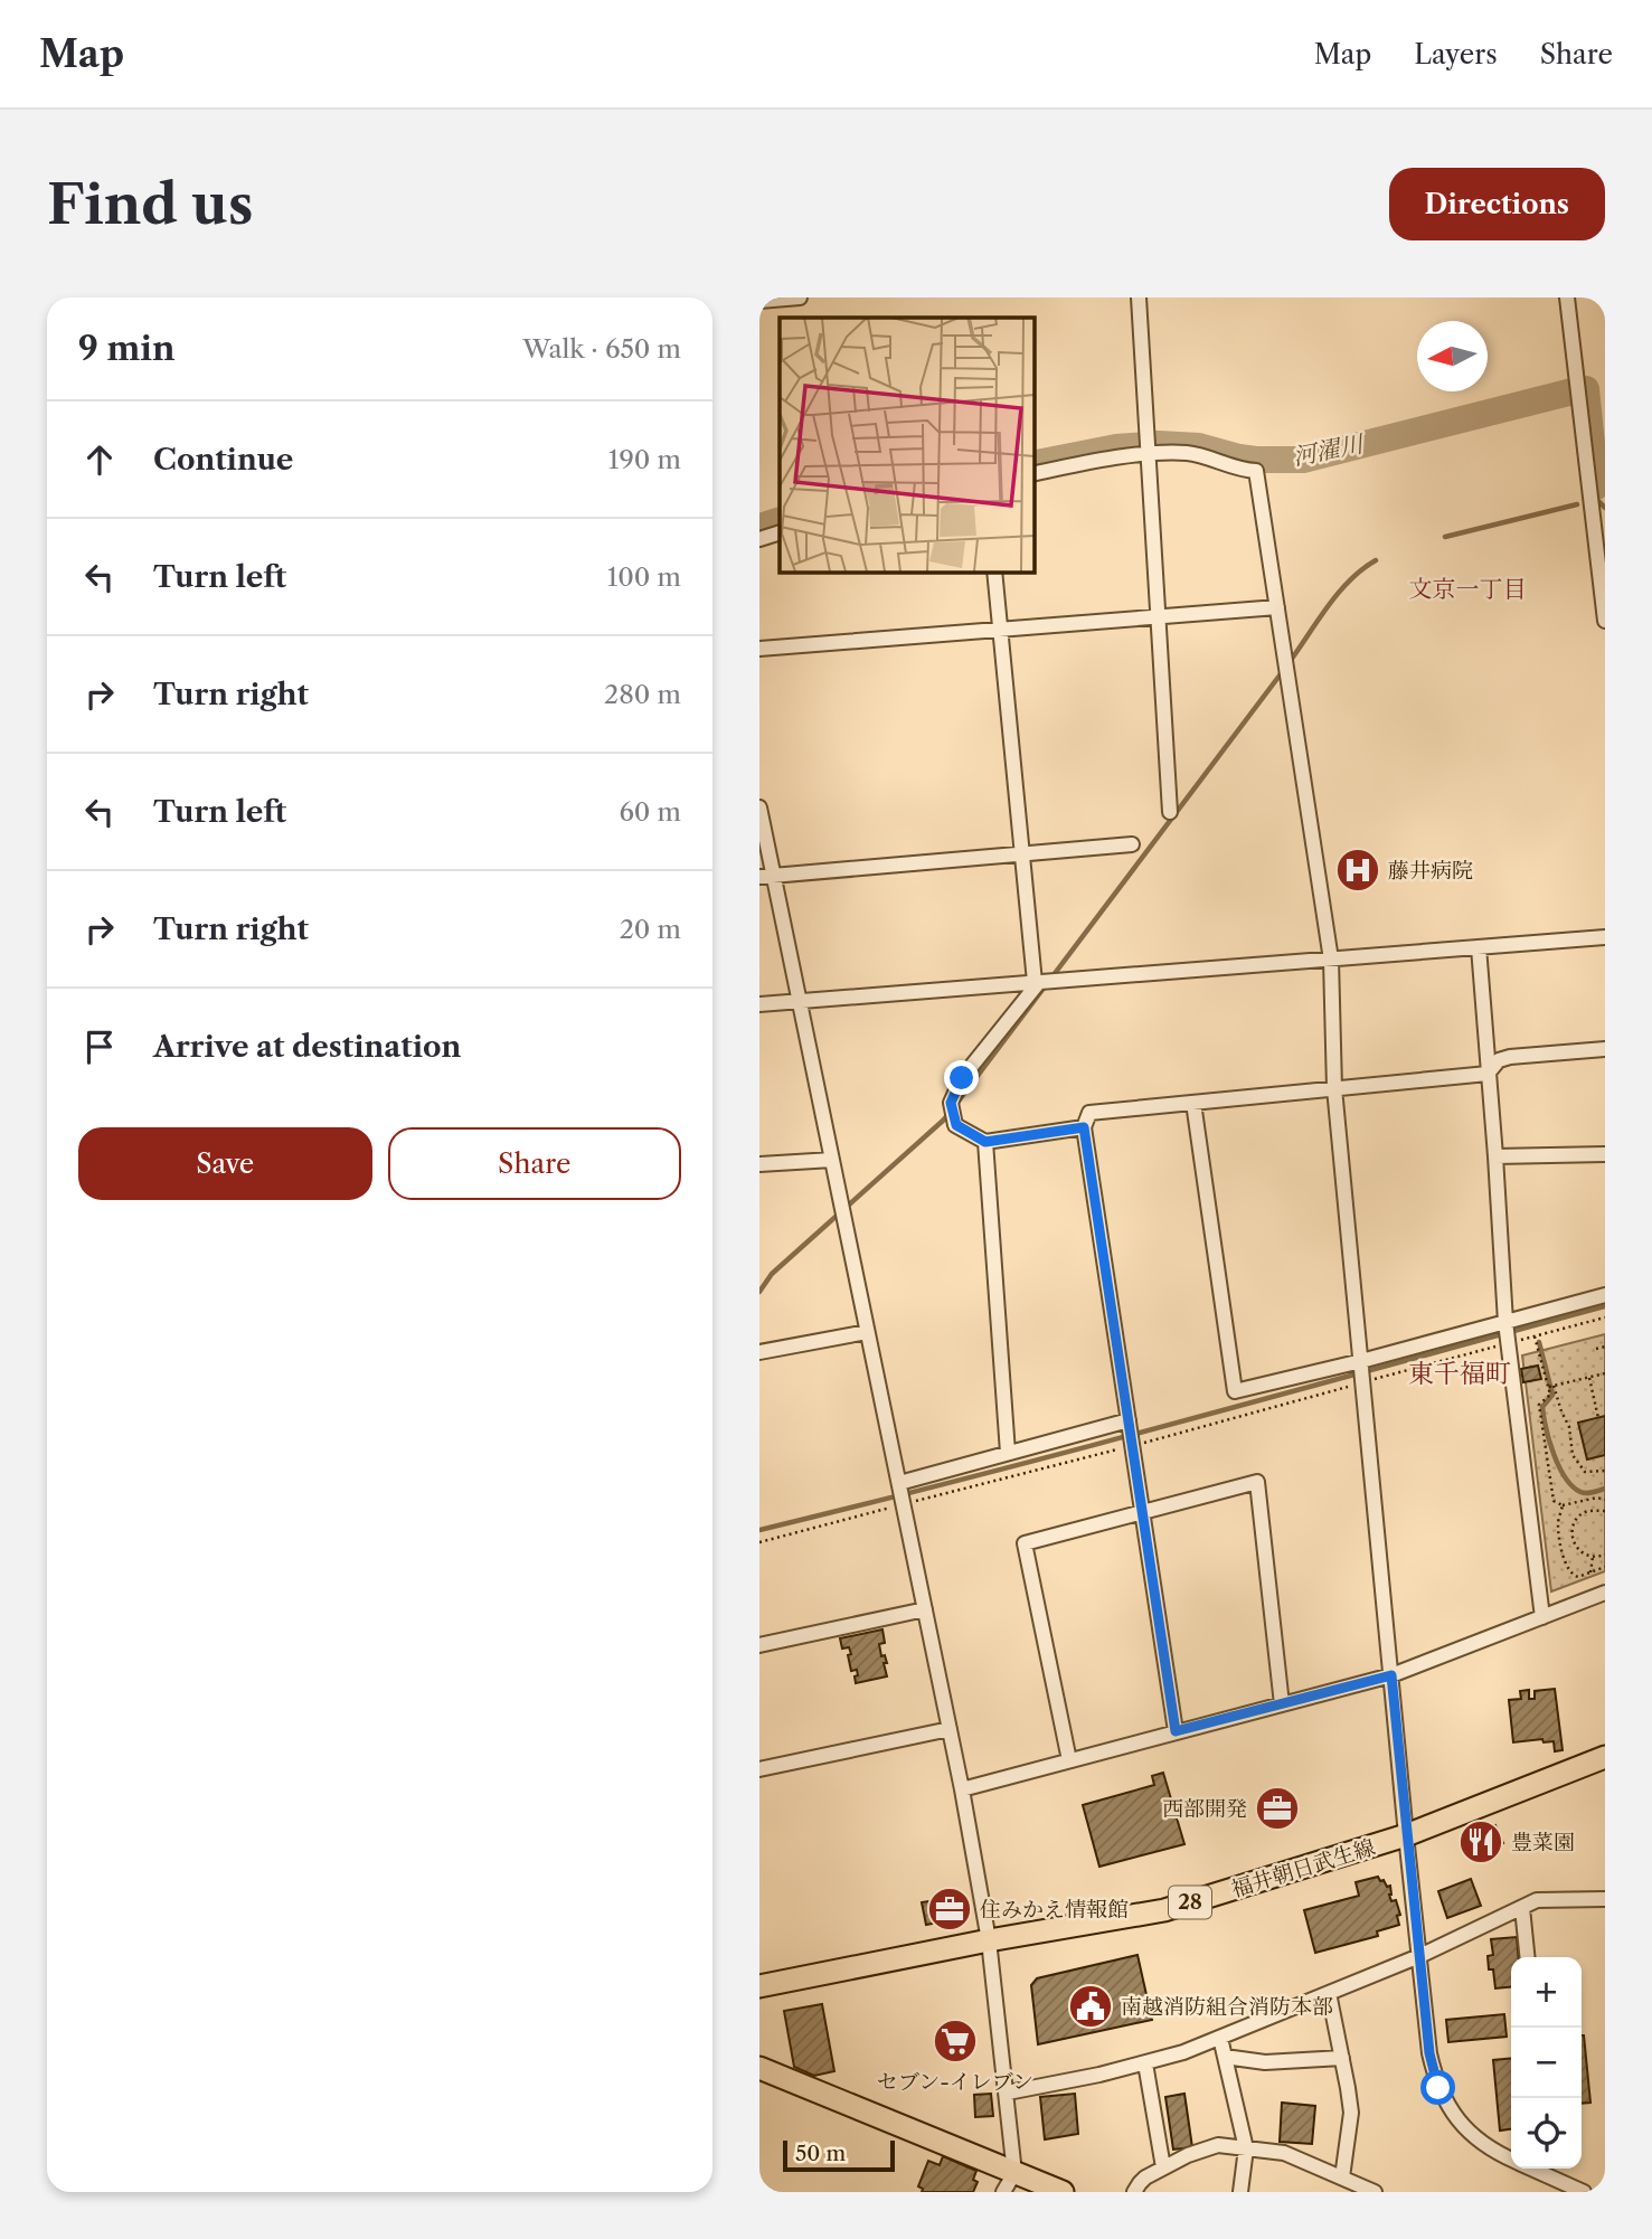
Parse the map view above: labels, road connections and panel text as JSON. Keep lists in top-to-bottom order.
{
  "streets": {
    "main road": ["福井朝日武生線", "28"]
  },
  "districts": ["文京一丁目", "東千福町"],
  "water": ["河濯川"],
  "places": {
    "hospital": ["藤井病院"],
    "office": ["西部開発", "住みかえ情報館"],
    "restaurant": ["豊菜園"],
    "public building": ["南越消防組合消防本部"],
    "supermarket": ["セブン-イレブン"]
  },
  "scale_bar": "50 m",
  "north": "left",
  "page": {
    "header": "Map",
    "nav": ["Map", "Layers", "Share"],
    "buttons": [
      "Directions",
      ["Save", "Share"]
    ],
    "title": "Find us",
    "heading": ["9 min", "Walk · 650 m"],
    "list": [
      ["Continue", "190 m"],
      ["Turn left", "100 m"],
      ["Turn right", "280 m"],
      ["Turn left", "60 m"],
      ["Turn right", "20 m"],
      "Arrive at destination"
    ],
    "map_buttons": ["+", "−"],
    "scale": "50 m"
  }
}
